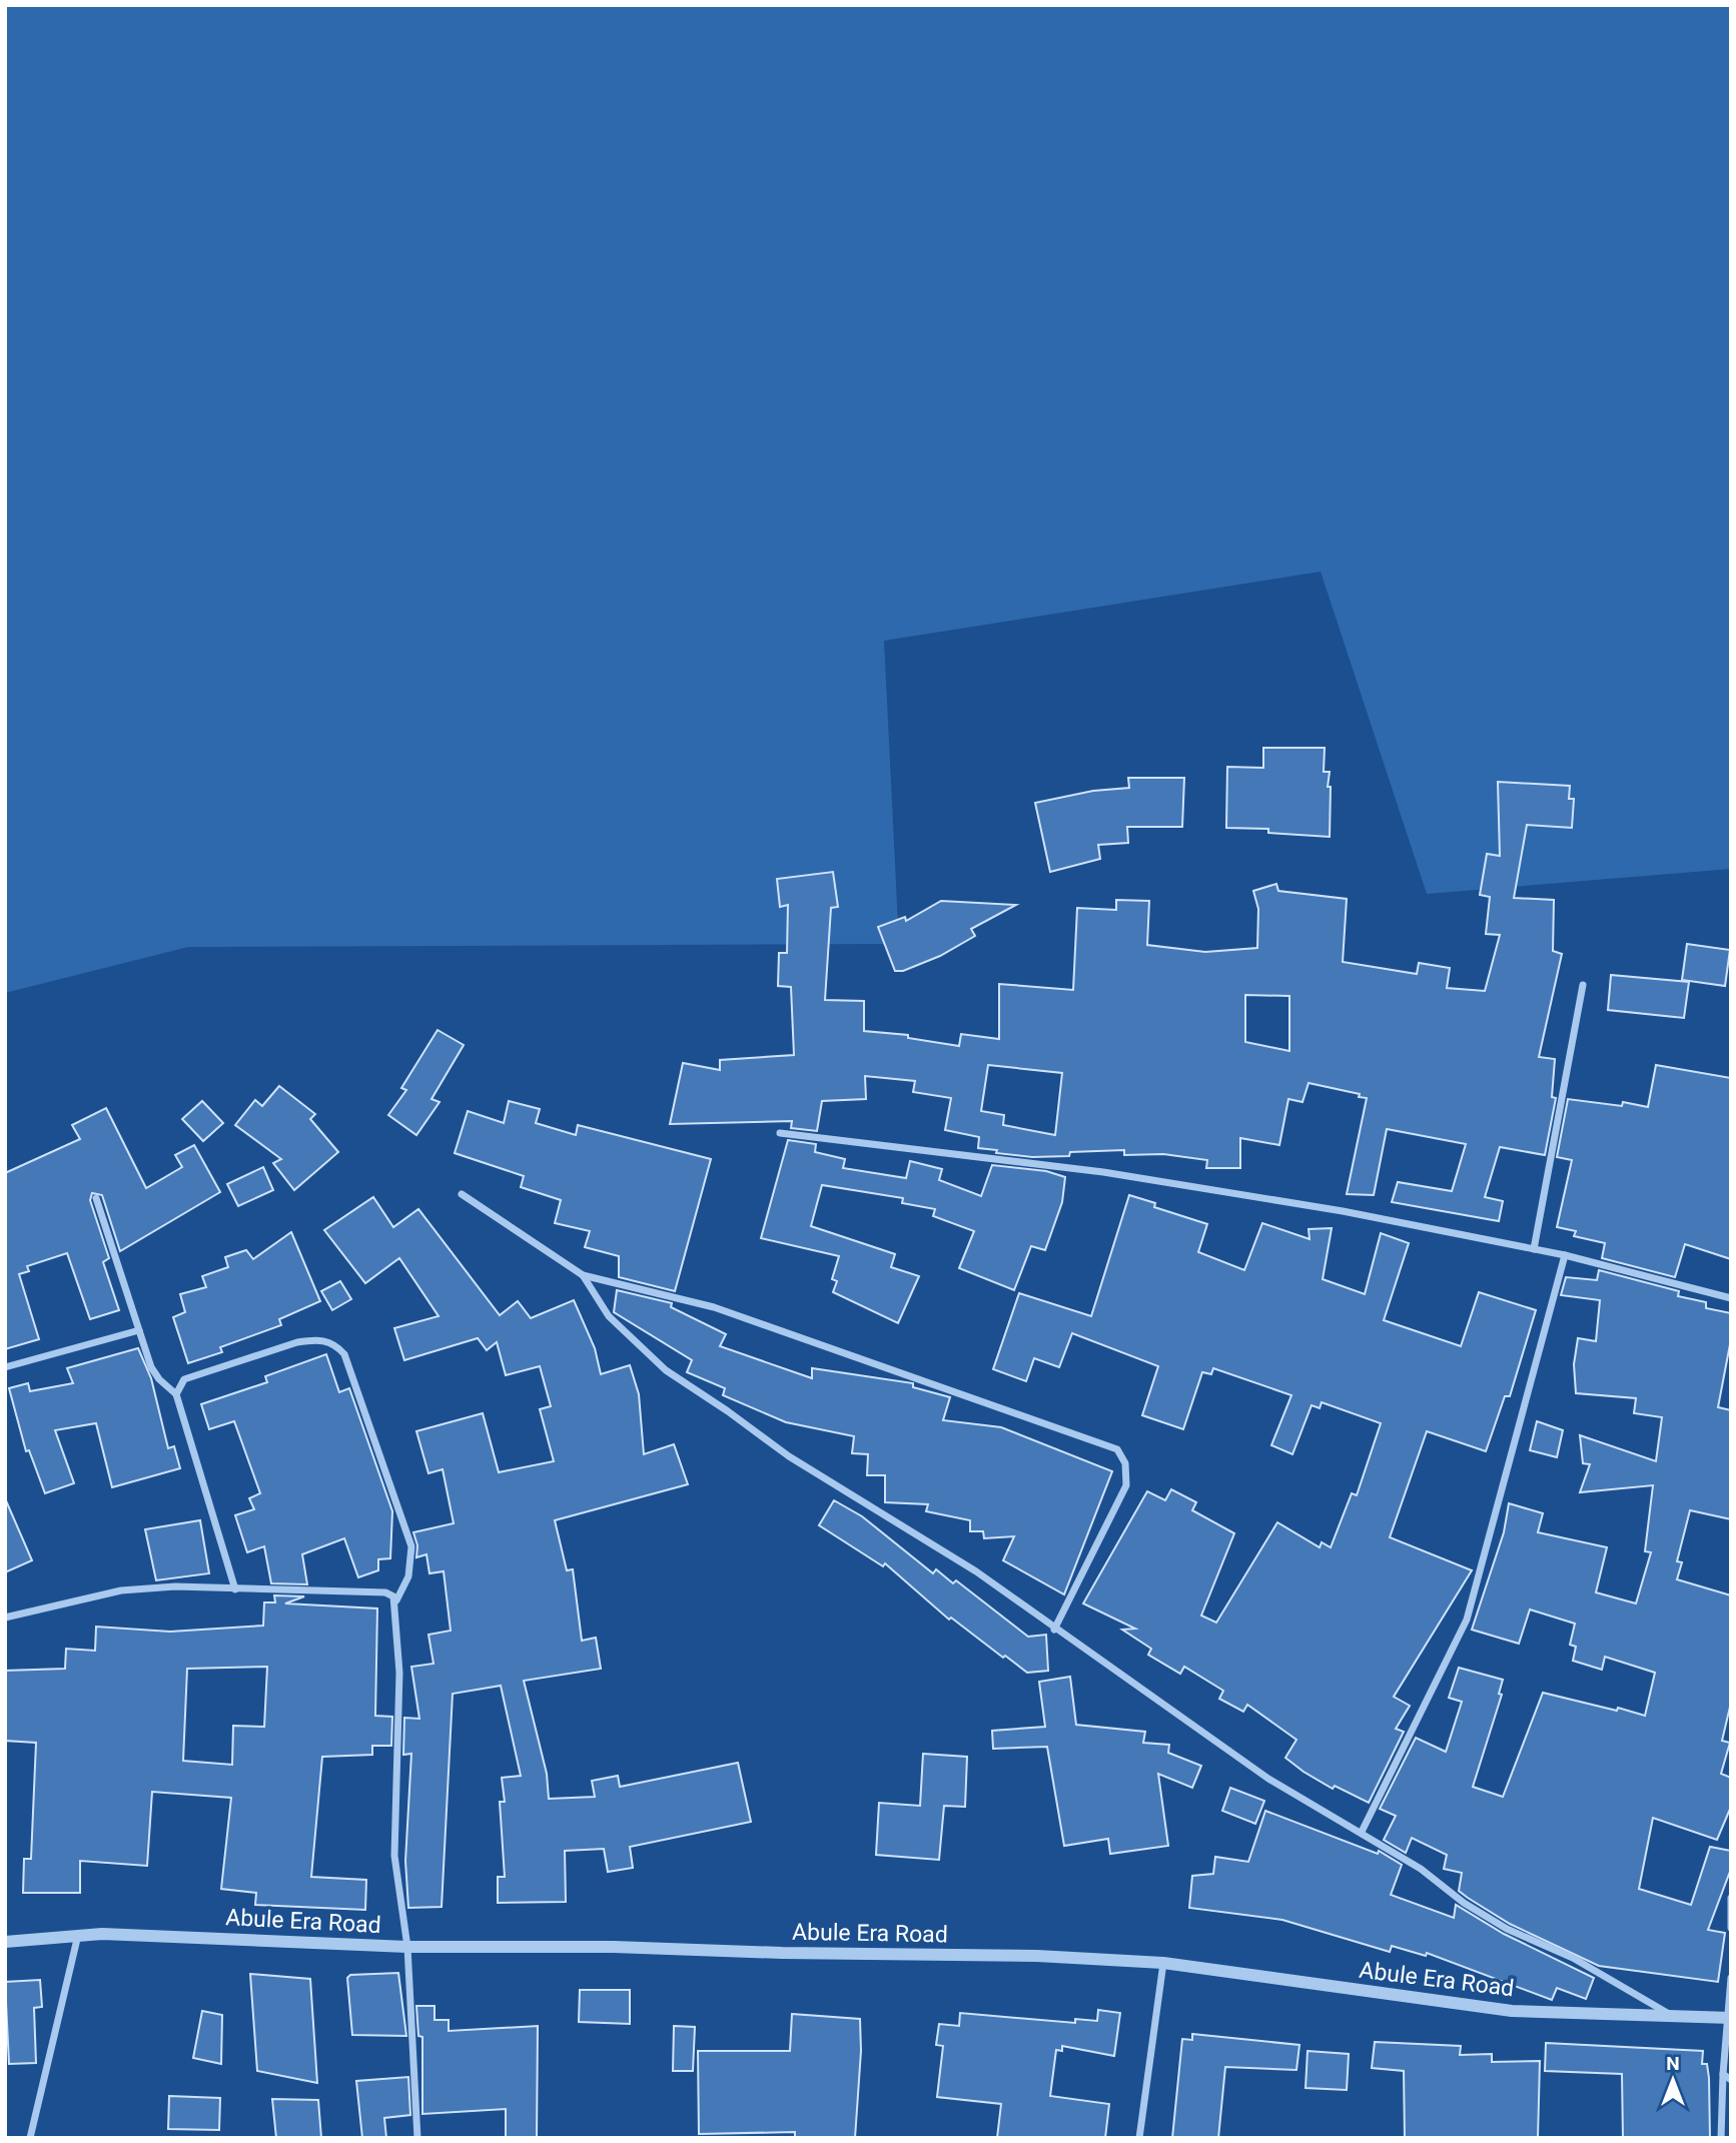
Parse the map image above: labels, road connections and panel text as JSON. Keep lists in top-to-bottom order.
{
  "streets": {
    "street": ["Abule Era Road"]
  },
  "north": "top"
}
